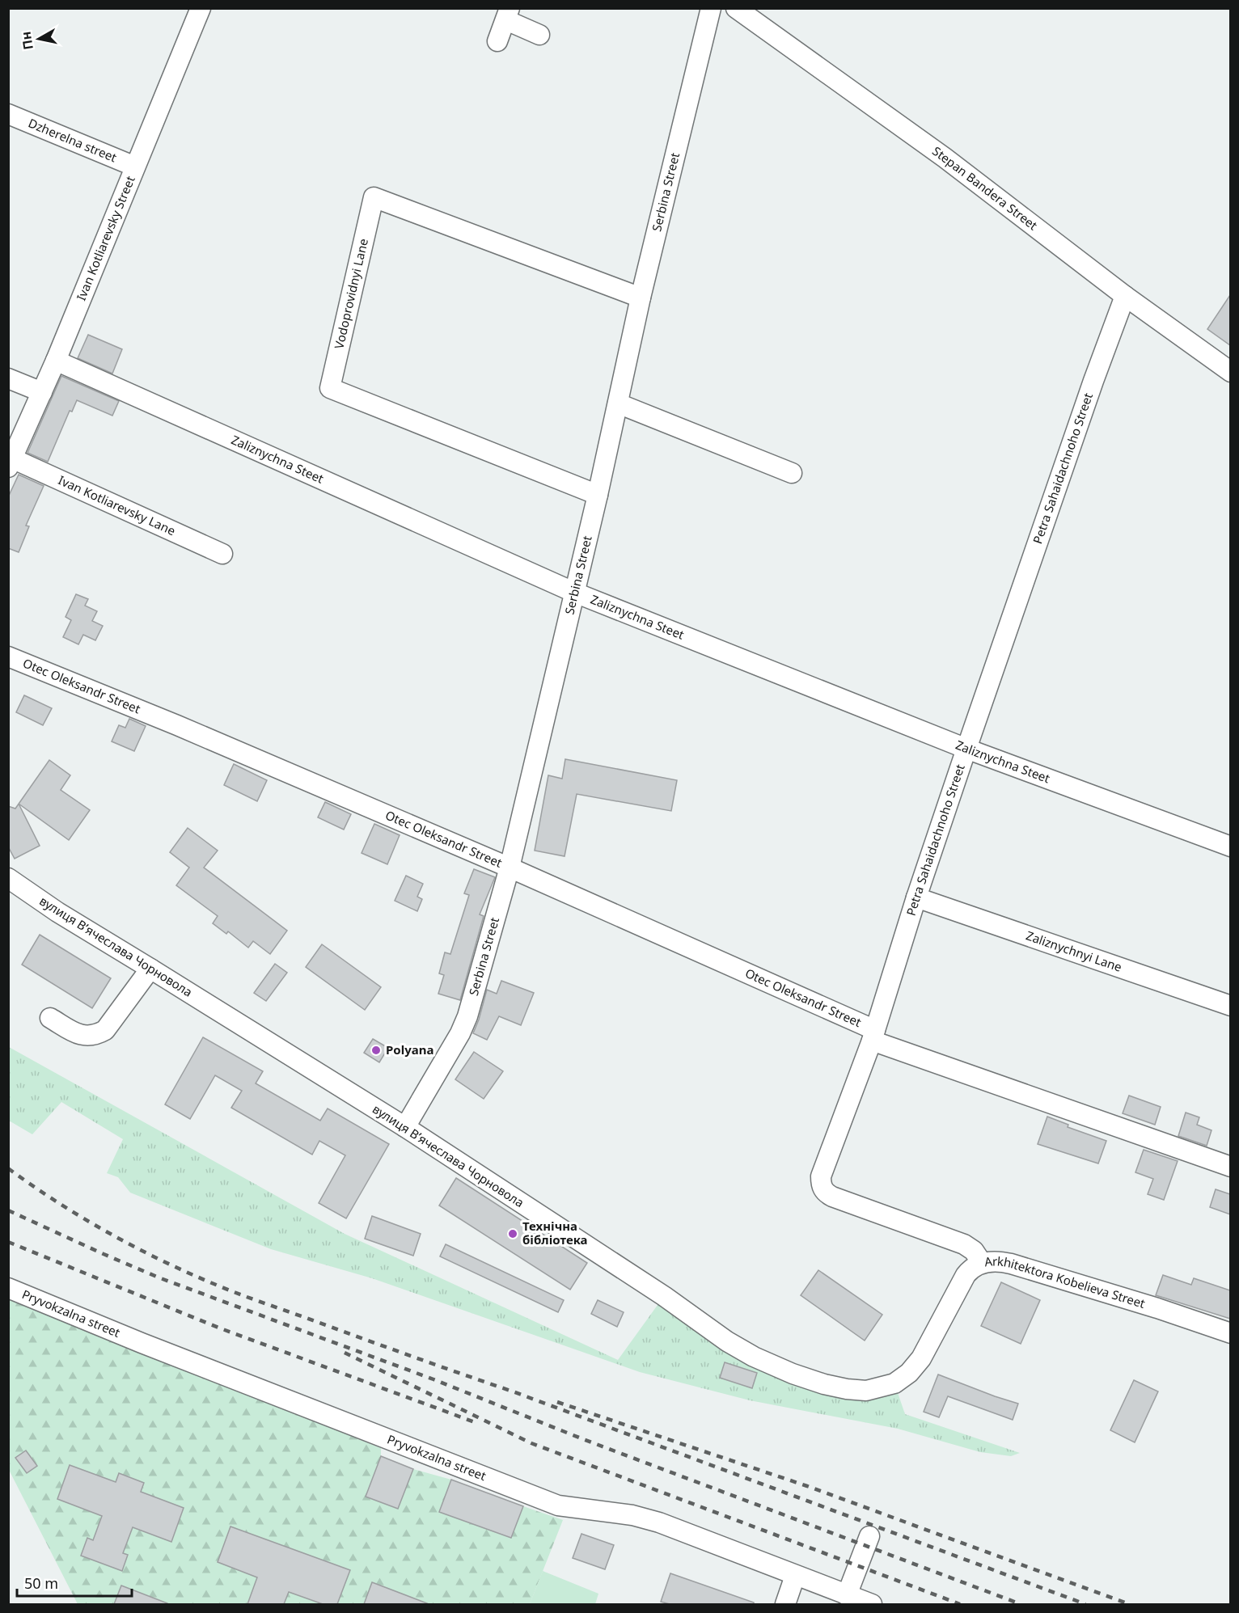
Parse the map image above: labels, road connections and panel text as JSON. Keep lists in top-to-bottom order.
{
  "streets": {
    "street": [
      "Dzherelna street",
      "Stepan Bandera Street",
      "Serbina Street",
      "Ivan Kotliarevsky Street",
      "Vodoprovidnyi Lane",
      "Zaliznychna Steet",
      "Petra Sahaidachnoho Street",
      "Ivan Kotliarevsky Lane",
      "Otec Oleksandr Street",
      "вулиця Вʼячеслава Чорновола",
      "Zaliznychnyi Lane",
      "Arkhitektora Kobelieva Street",
      "Pryvokzalna street"
    ]
  },
  "crossings": [
    ["Dzherelna street", "Ivan Kotliarevsky Street"],
    ["Stepan Bandera Street", "Petra Sahaidachnoho Street"],
    ["Serbina Street", "Vodoprovidnyi Lane"],
    ["Serbina Street", "Zaliznychna Steet"],
    ["Serbina Street", "Otec Oleksandr Street"],
    ["Serbina Street", "вулиця Вʼячеслава Чорновола"],
    ["Ivan Kotliarevsky Street", "Zaliznychna Steet"],
    ["Ivan Kotliarevsky Street", "Ivan Kotliarevsky Lane"],
    ["Zaliznychna Steet", "Petra Sahaidachnoho Street"],
    ["Petra Sahaidachnoho Street", "Otec Oleksandr Street"],
    ["Petra Sahaidachnoho Street", "Zaliznychnyi Lane"],
    ["Petra Sahaidachnoho Street", "Arkhitektora Kobelieva Street"],
    ["вулиця Вʼячеслава Чорновола", "Arkhitektora Kobelieva Street"]
  ],
  "places": ["Polyana", "Технічна бібліотека"],
  "scale_bar": "50 m",
  "north": "left"
}
